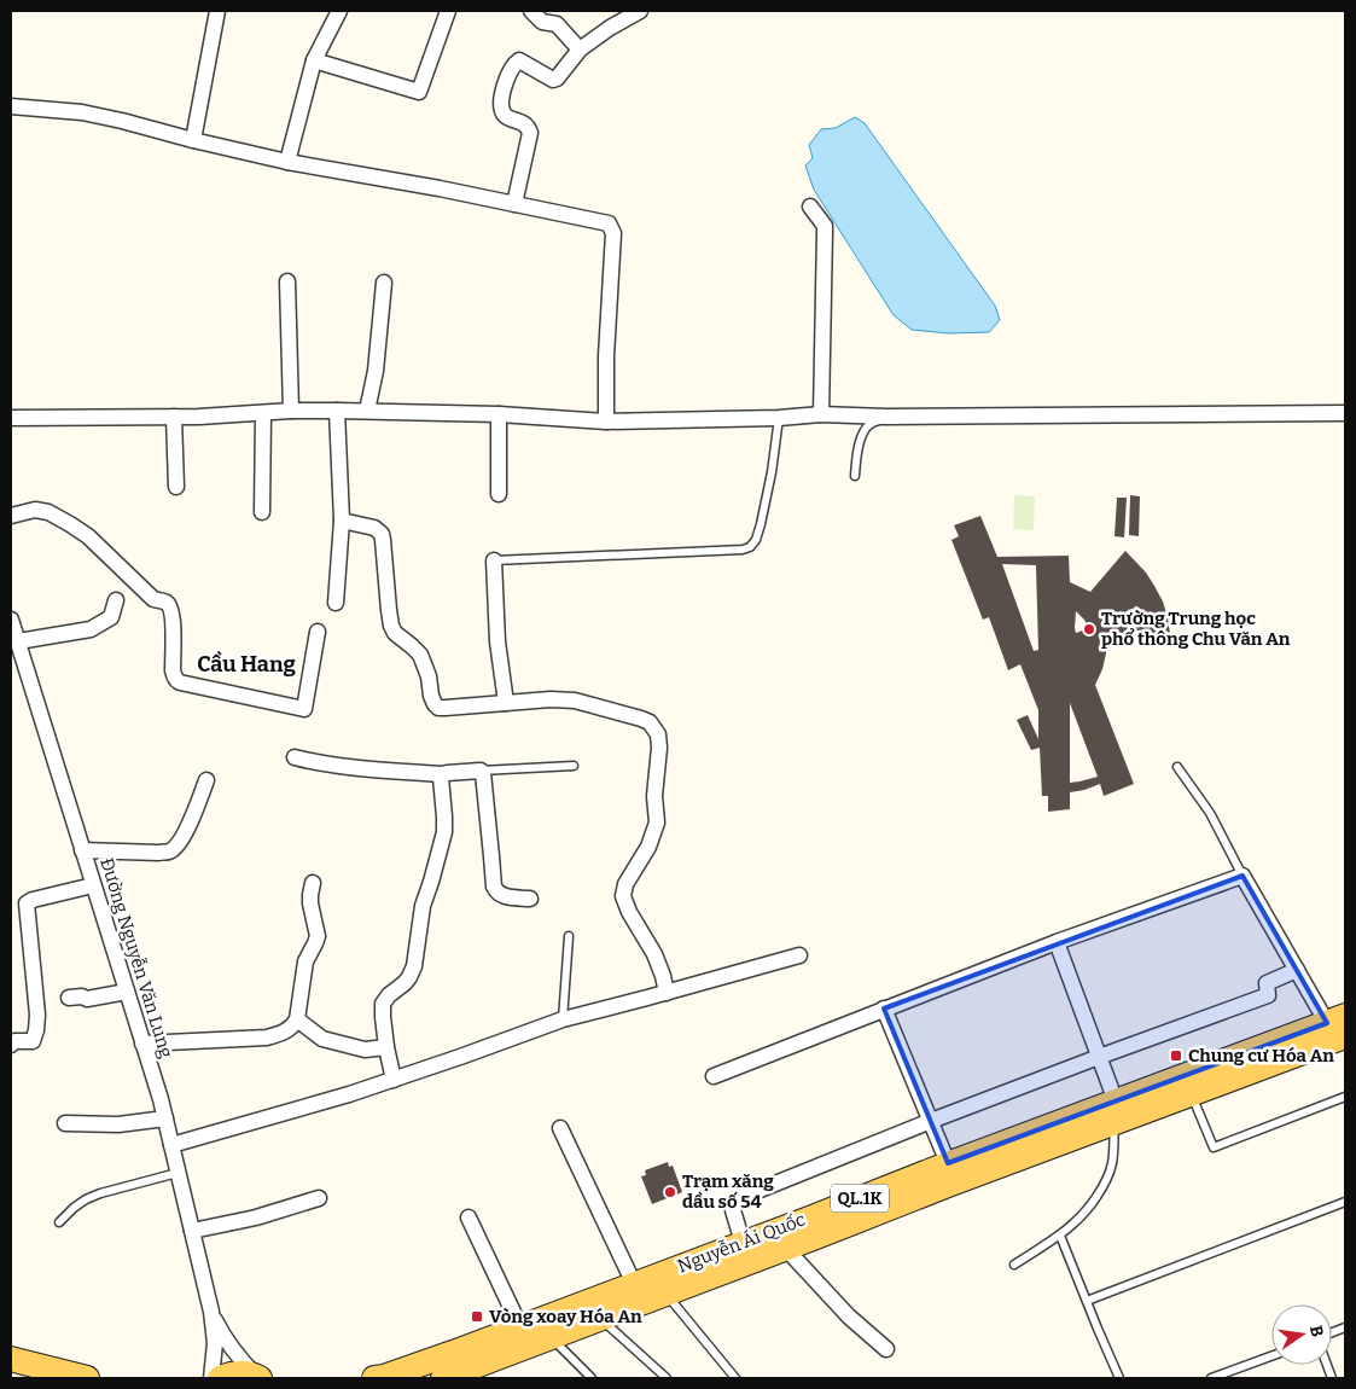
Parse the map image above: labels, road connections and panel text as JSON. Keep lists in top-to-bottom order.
{
  "streets": {
    "main road": ["QL.1K", "Nguyễn Ái Quốc"],
    "street": ["Đường Nguyễn Văn Lung"]
  },
  "districts": ["Cầu Hang"],
  "places": {
    "other": ["Trường Trung học phổ thông Chu Văn An", "Trạm xăng dầu số 54"],
    "transit": ["Chung cư Hóa An", "Vòng xoay Hóa An"]
  },
  "north": "right"
}
